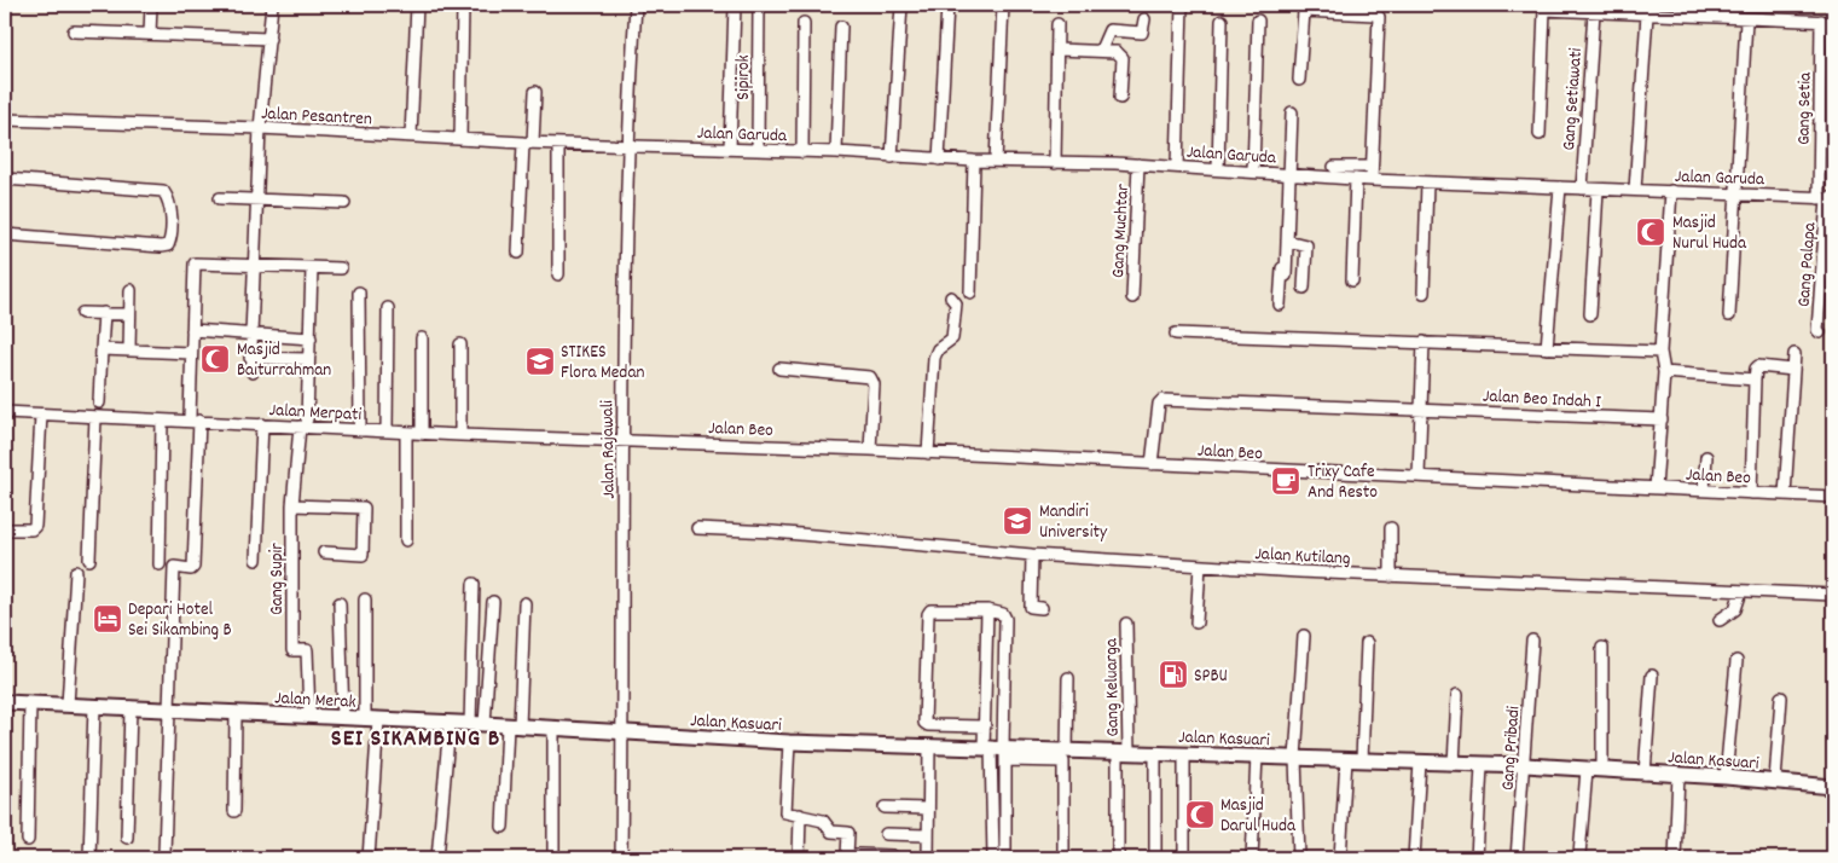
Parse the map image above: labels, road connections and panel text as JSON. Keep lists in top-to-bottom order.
{
  "streets": {
    "street": [
      "Sipirok",
      "Gang Setiawati",
      "Gang Setia",
      "Jalan Pesantren",
      "Jalan Garuda",
      "Gang Muchtar",
      "Gang Palapa",
      "Jalan Beo Indah I",
      "Jalan Merpati",
      "Jalan Beo",
      "Jalan Rajawali",
      "Jalan Kutilang",
      "Gang Supir",
      "Gang Keluarga",
      "Jalan Merak",
      "Jalan Kasuari",
      "Gang Pribadi"
    ]
  },
  "crossings": [
    ["Sipirok", "Jalan Garuda"],
    ["Gang Setiawati", "Jalan Garuda"],
    ["Gang Setia", "Jalan Garuda"],
    ["Gang Setia", "Gang Palapa"],
    ["Jalan Pesantren", "Jalan Garuda"],
    ["Jalan Pesantren", "Jalan Rajawali"],
    ["Jalan Garuda", "Gang Muchtar"],
    ["Jalan Garuda", "Gang Palapa"],
    ["Jalan Garuda", "Jalan Rajawali"],
    ["Jalan Beo Indah I", "Jalan Beo"],
    ["Jalan Merpati", "Jalan Beo"],
    ["Jalan Merpati", "Jalan Rajawali"],
    ["Jalan Merpati", "Gang Supir"],
    ["Jalan Beo", "Jalan Rajawali"],
    ["Jalan Rajawali", "Jalan Merak"],
    ["Jalan Rajawali", "Jalan Kasuari"],
    ["Gang Supir", "Jalan Merak"],
    ["Gang Keluarga", "Jalan Kasuari"],
    ["Jalan Merak", "Jalan Kasuari"],
    ["Jalan Kasuari", "Gang Pribadi"]
  ],
  "districts": ["SEI SIKAMBING B"],
  "places": {
    "mosque": ["Masjid Nurul Huda", "Masjid Baiturrahman", "Masjid Darul Huda"],
    "school or university": ["STIKES Flora Medan", "Mandiri University"],
    "cafe": ["Trixy Cafe And Resto"],
    "hotel": ["Depari Hotel Sei Sikambing B"],
    "fuel station": ["SPBU"]
  }
}
